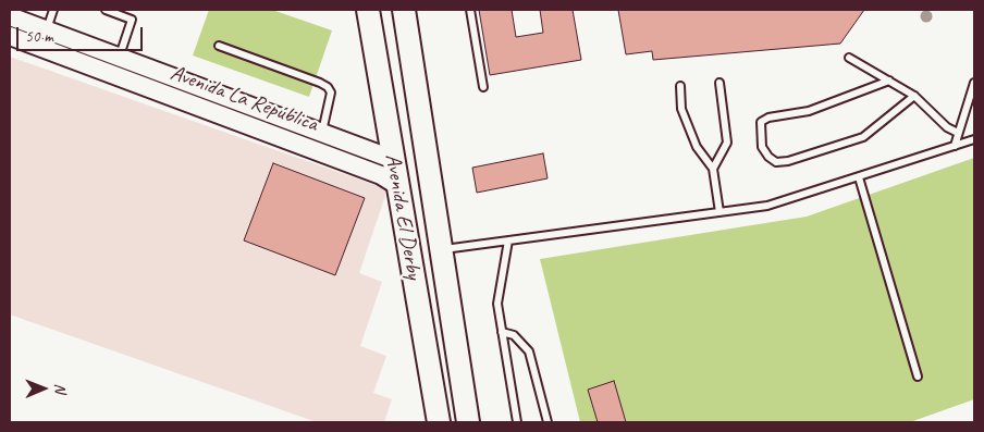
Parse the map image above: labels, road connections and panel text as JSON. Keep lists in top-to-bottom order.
{
  "streets": {
    "main road": ["Avenida El Derby"],
    "street": ["Avenida La República"]
  },
  "crossings": [
    ["Avenida La República", "Avenida El Derby"]
  ],
  "scale_bar": "50 m",
  "north": "right"
}
